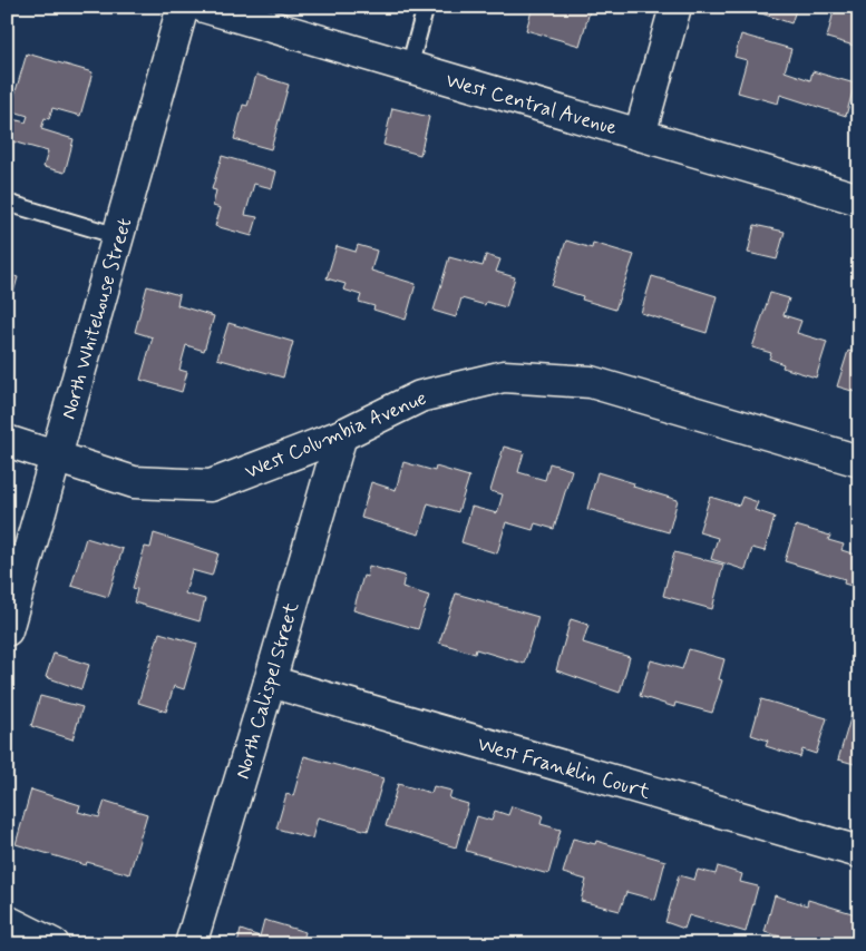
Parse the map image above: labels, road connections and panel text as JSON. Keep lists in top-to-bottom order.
{
  "streets": {
    "street": [
      "West Central Avenue",
      "North Whitehouse Street",
      "West Columbia Avenue",
      "North Calispel Street",
      "West Franklin Court"
    ]
  },
  "crossings": [
    ["North Whitehouse Street", "West Columbia Avenue"],
    ["West Columbia Avenue", "North Calispel Street"],
    ["North Calispel Street", "West Franklin Court"]
  ]
}
